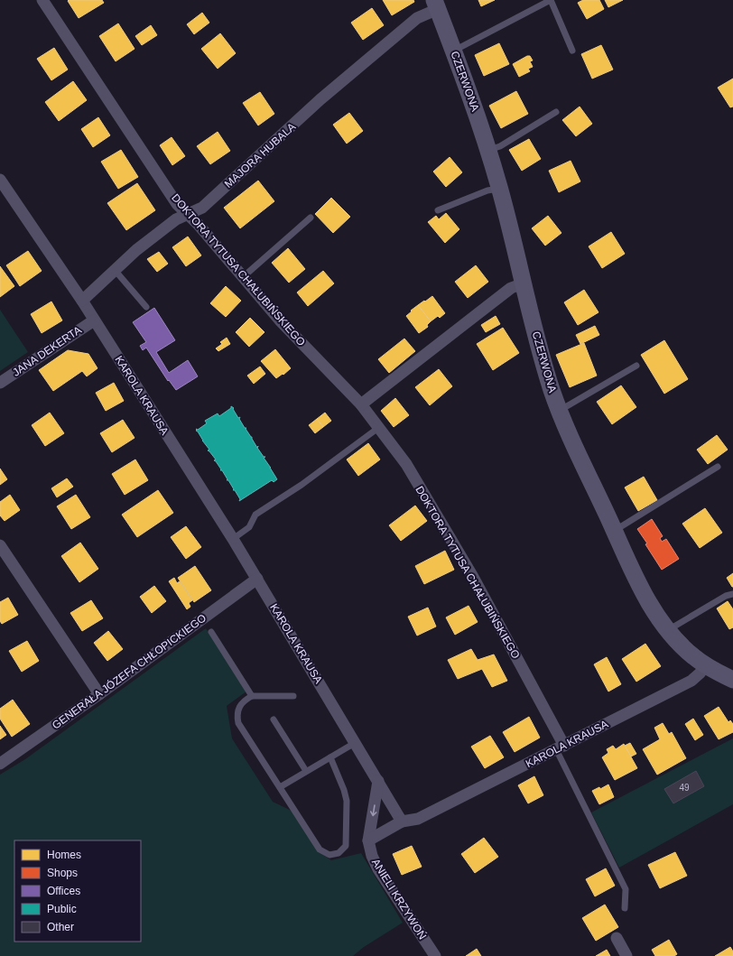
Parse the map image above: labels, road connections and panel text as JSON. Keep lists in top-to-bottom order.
{
  "streets": {
    "street": [
      "CZERWONA",
      "MAJORA HUBALA",
      "DOKTORA TYTUSA CHAŁUBIŃSKIEGO",
      "JANA DEKERTA",
      "KAROLA KRAUSA",
      "GENERAŁA JÓZEFA CHŁOPICKIEGO",
      "ANIELI KRZYWOŃ"
    ]
  },
  "crossings": [
    ["CZERWONA", "MAJORA HUBALA"],
    ["CZERWONA", "KAROLA KRAUSA"],
    ["MAJORA HUBALA", "DOKTORA TYTUSA CHAŁUBIŃSKIEGO"],
    ["MAJORA HUBALA", "KAROLA KRAUSA"],
    ["DOKTORA TYTUSA CHAŁUBIŃSKIEGO", "KAROLA KRAUSA"],
    ["JANA DEKERTA", "KAROLA KRAUSA"],
    ["KAROLA KRAUSA", "GENERAŁA JÓZEFA CHŁOPICKIEGO"],
    ["KAROLA KRAUSA", "ANIELI KRZYWOŃ"]
  ],
  "house_numbers": ["49"],
  "legend": [
    "Homes",
    "Shops",
    "Offices",
    "Public",
    "Other"
  ]
}
